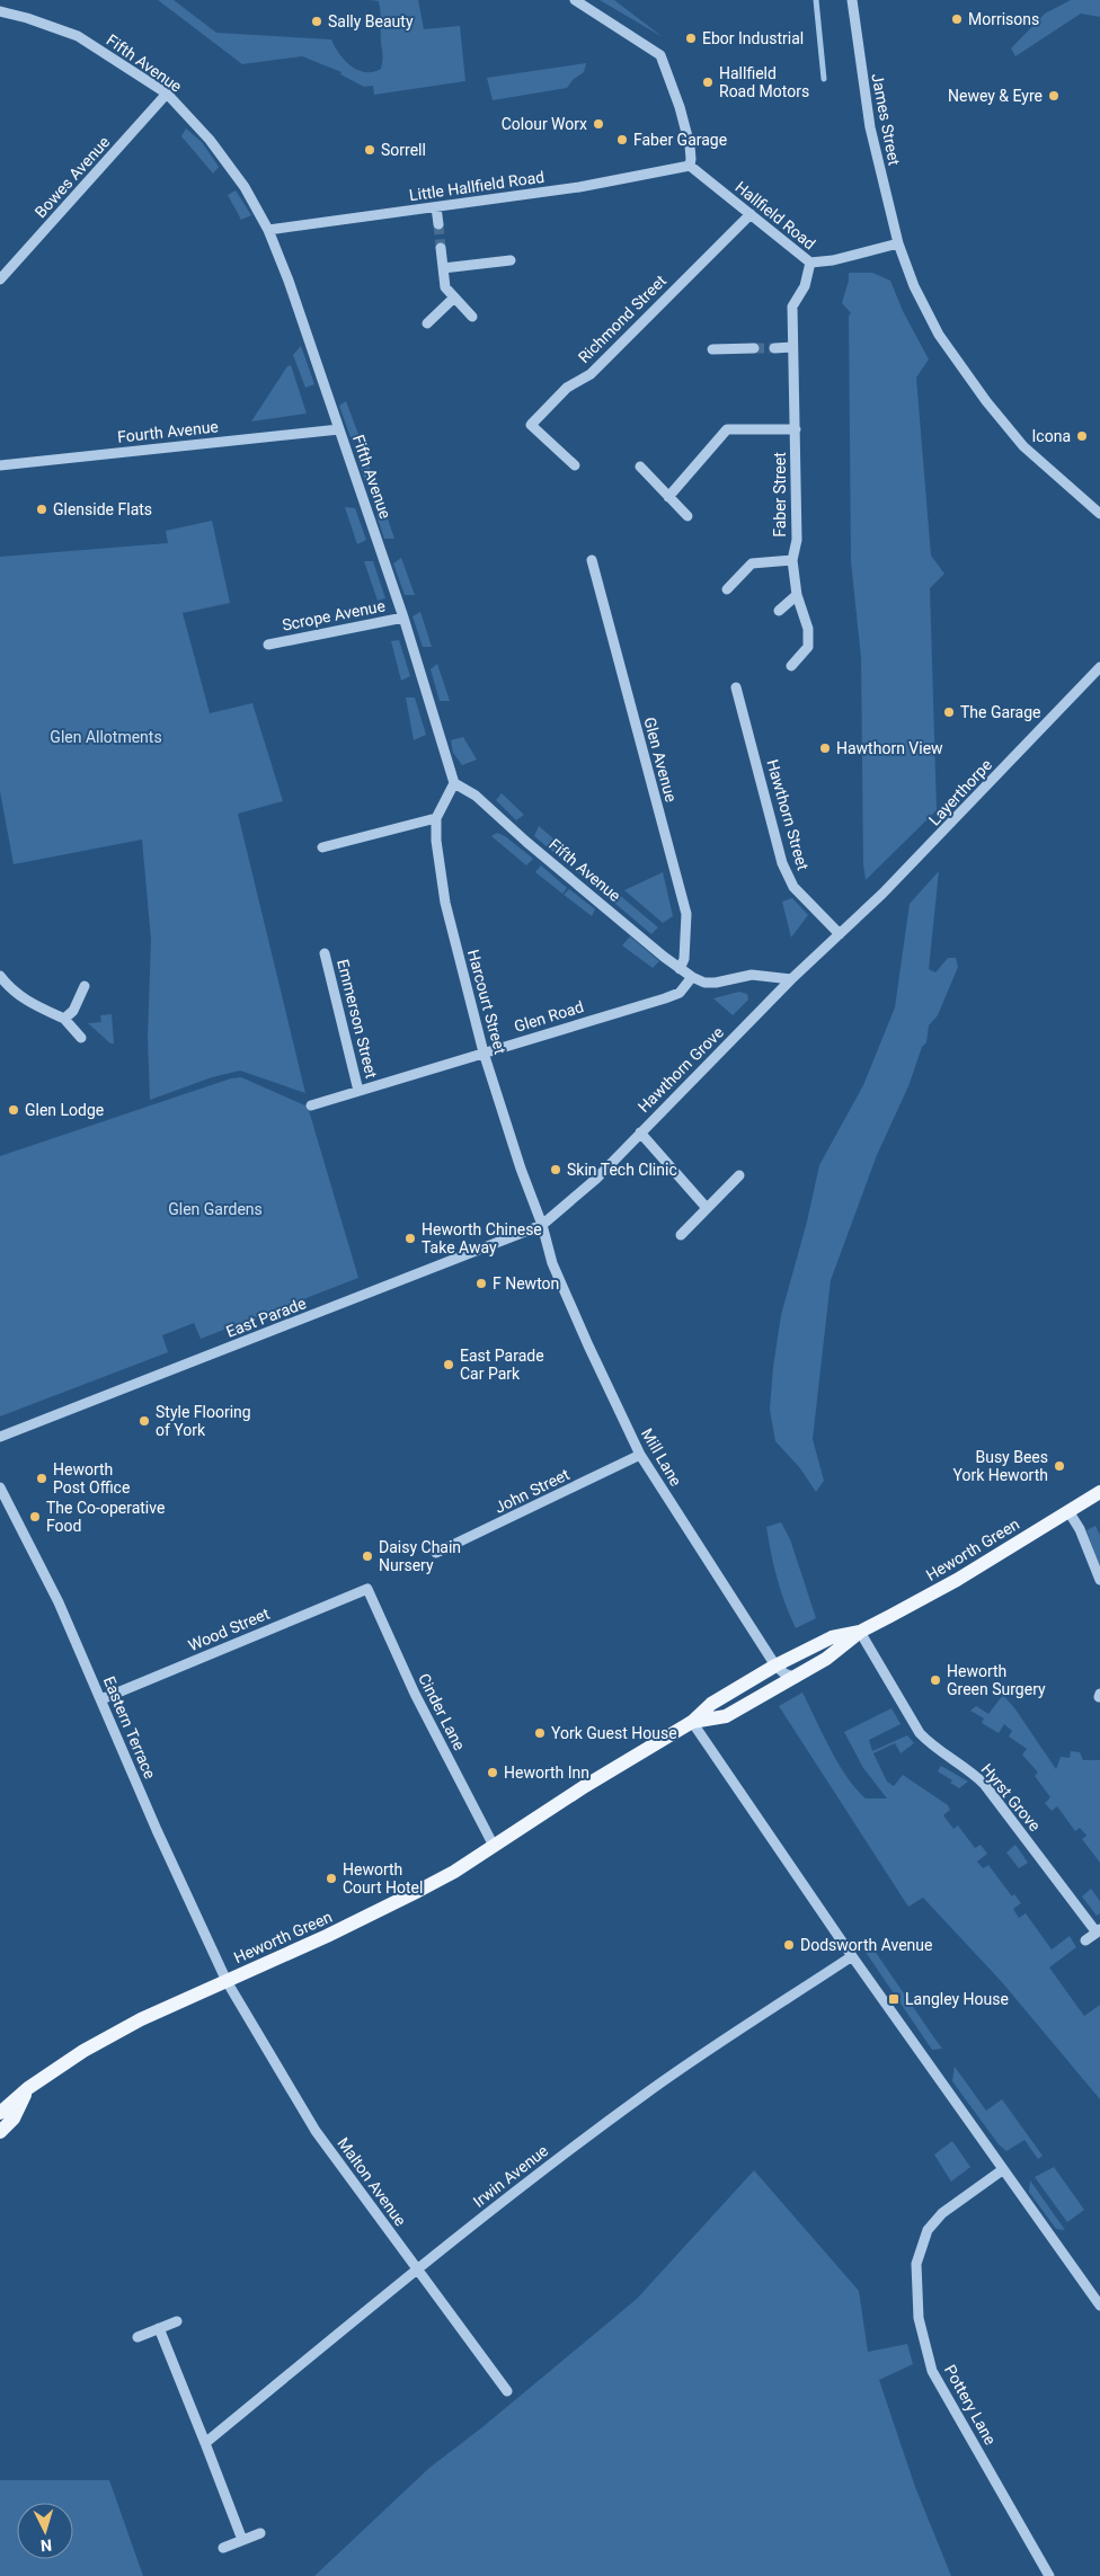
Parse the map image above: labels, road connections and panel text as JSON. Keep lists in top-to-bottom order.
{
  "streets": {
    "main road": ["Heworth Green"],
    "street": [
      "Fifth Avenue",
      "James Street",
      "Bowes Avenue",
      "Little Hallfield Road",
      "Hallfield Road",
      "Richmond Street",
      "Fourth Avenue",
      "Faber Street",
      "Scrope Avenue",
      "Glen Avenue",
      "Layerthorpe",
      "Hawthorn Street",
      "Harcourt Street",
      "Glen Road",
      "Emmerson Street",
      "Hawthorn Grove",
      "East Parade",
      "Mill Lane",
      "John Street",
      "Wood Street",
      "Cinder Lane",
      "Eastern Terrace",
      "Hyrst Grove",
      "Irwin Avenue",
      "Malton Avenue",
      "Pottery Lane"
    ]
  },
  "crossings": [
    ["Fifth Avenue", "Bowes Avenue"],
    ["Fifth Avenue", "Little Hallfield Road"],
    ["Fifth Avenue", "Fourth Avenue"],
    ["Fifth Avenue", "Scrope Avenue"],
    ["Fifth Avenue", "Glen Avenue"],
    ["Fifth Avenue", "Glen Road"],
    ["James Street", "Hallfield Road"],
    ["Little Hallfield Road", "Hallfield Road"],
    ["Hallfield Road", "Richmond Street"],
    ["Hallfield Road", "Faber Street"],
    ["Layerthorpe", "Hawthorn Street"],
    ["Layerthorpe", "Hawthorn Grove"],
    ["Hawthorn Street", "Hawthorn Grove"],
    ["Harcourt Street", "Glen Road"],
    ["Harcourt Street", "Hawthorn Grove"],
    ["Harcourt Street", "East Parade"],
    ["Harcourt Street", "Mill Lane"],
    ["Glen Road", "Emmerson Street"],
    ["Hawthorn Grove", "East Parade"],
    ["Hawthorn Grove", "Mill Lane"],
    ["East Parade", "Mill Lane"],
    ["Mill Lane", "John Street"],
    ["Mill Lane", "Heworth Green"],
    ["Heworth Green", "Cinder Lane"],
    ["Heworth Green", "Eastern Terrace"],
    ["Heworth Green", "Hyrst Grove"],
    ["Heworth Green", "Malton Avenue"],
    ["Wood Street", "Cinder Lane"],
    ["Wood Street", "Eastern Terrace"],
    ["Eastern Terrace", "Malton Avenue"],
    ["Irwin Avenue", "Malton Avenue"]
  ],
  "parks": ["Glen Allotments", "Glen Gardens"],
  "places": {
    "other": [
      "Morrisons",
      "Sally Beauty",
      "Ebor Industrial",
      "Hallfield Road Motors",
      "Newey & Eyre",
      "Colour Worx",
      "Faber Garage",
      "Sorrell",
      "Icona",
      "Glenside Flats",
      "The Garage",
      "Hawthorn View",
      "Glen Lodge",
      "Skin Tech Clinic",
      "Heworth Chinese Take Away",
      "F Newton",
      "East Parade Car Park",
      "Style Flooring of York",
      "Busy Bees York Heworth",
      "Heworth Post Office",
      "The Co-operative Food",
      "Daisy Chain Nursery",
      "Heworth Green Surgery",
      "York Guest House",
      "Heworth Inn",
      "Heworth Court Hotel",
      "Dodsworth Avenue"
    ],
    "transit": ["Langley House"]
  },
  "north": "bottom"
}
